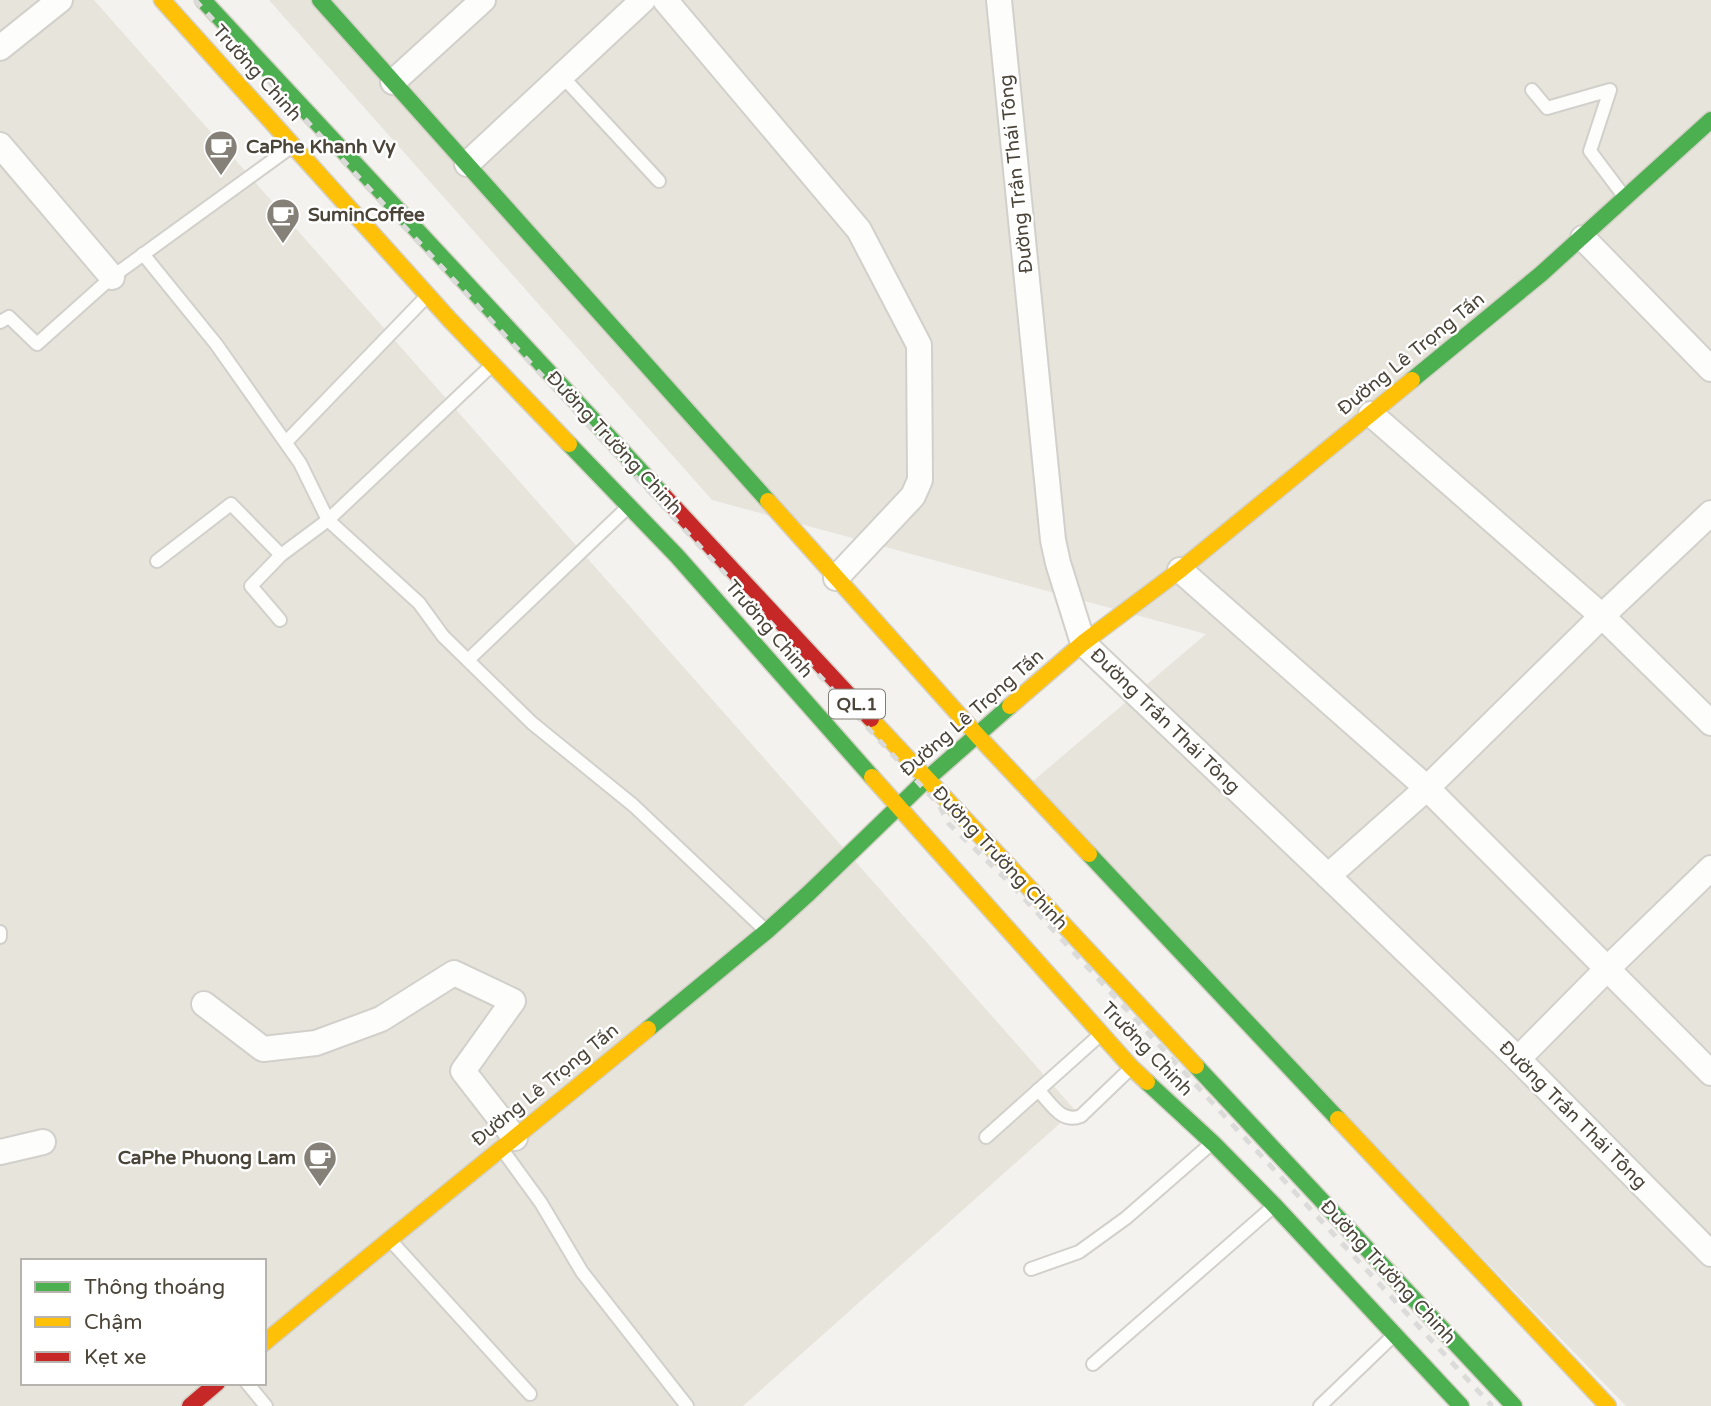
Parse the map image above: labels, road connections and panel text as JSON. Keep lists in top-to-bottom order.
{
  "streets": {
    "main road": [
      "Trường Chinh",
      "Đường Lê Trọng Tấn",
      "Đường Trường Chinh",
      "QL.1"
    ],
    "street": ["Đường Trần Thái Tông"]
  },
  "crossings": [
    ["Trường Chinh", "Đường Lê Trọng Tấn"],
    ["Đường Trần Thái Tông", "Đường Lê Trọng Tấn"],
    ["Đường Lê Trọng Tấn", "Đường Trường Chinh"]
  ],
  "places": {
    "cafe": ["CaPhe Khanh Vy", "SuminCoffee", "CaPhe Phuong Lam"]
  },
  "legend": ["Thông thoáng", "Chậm", "Kẹt xe"]
}
